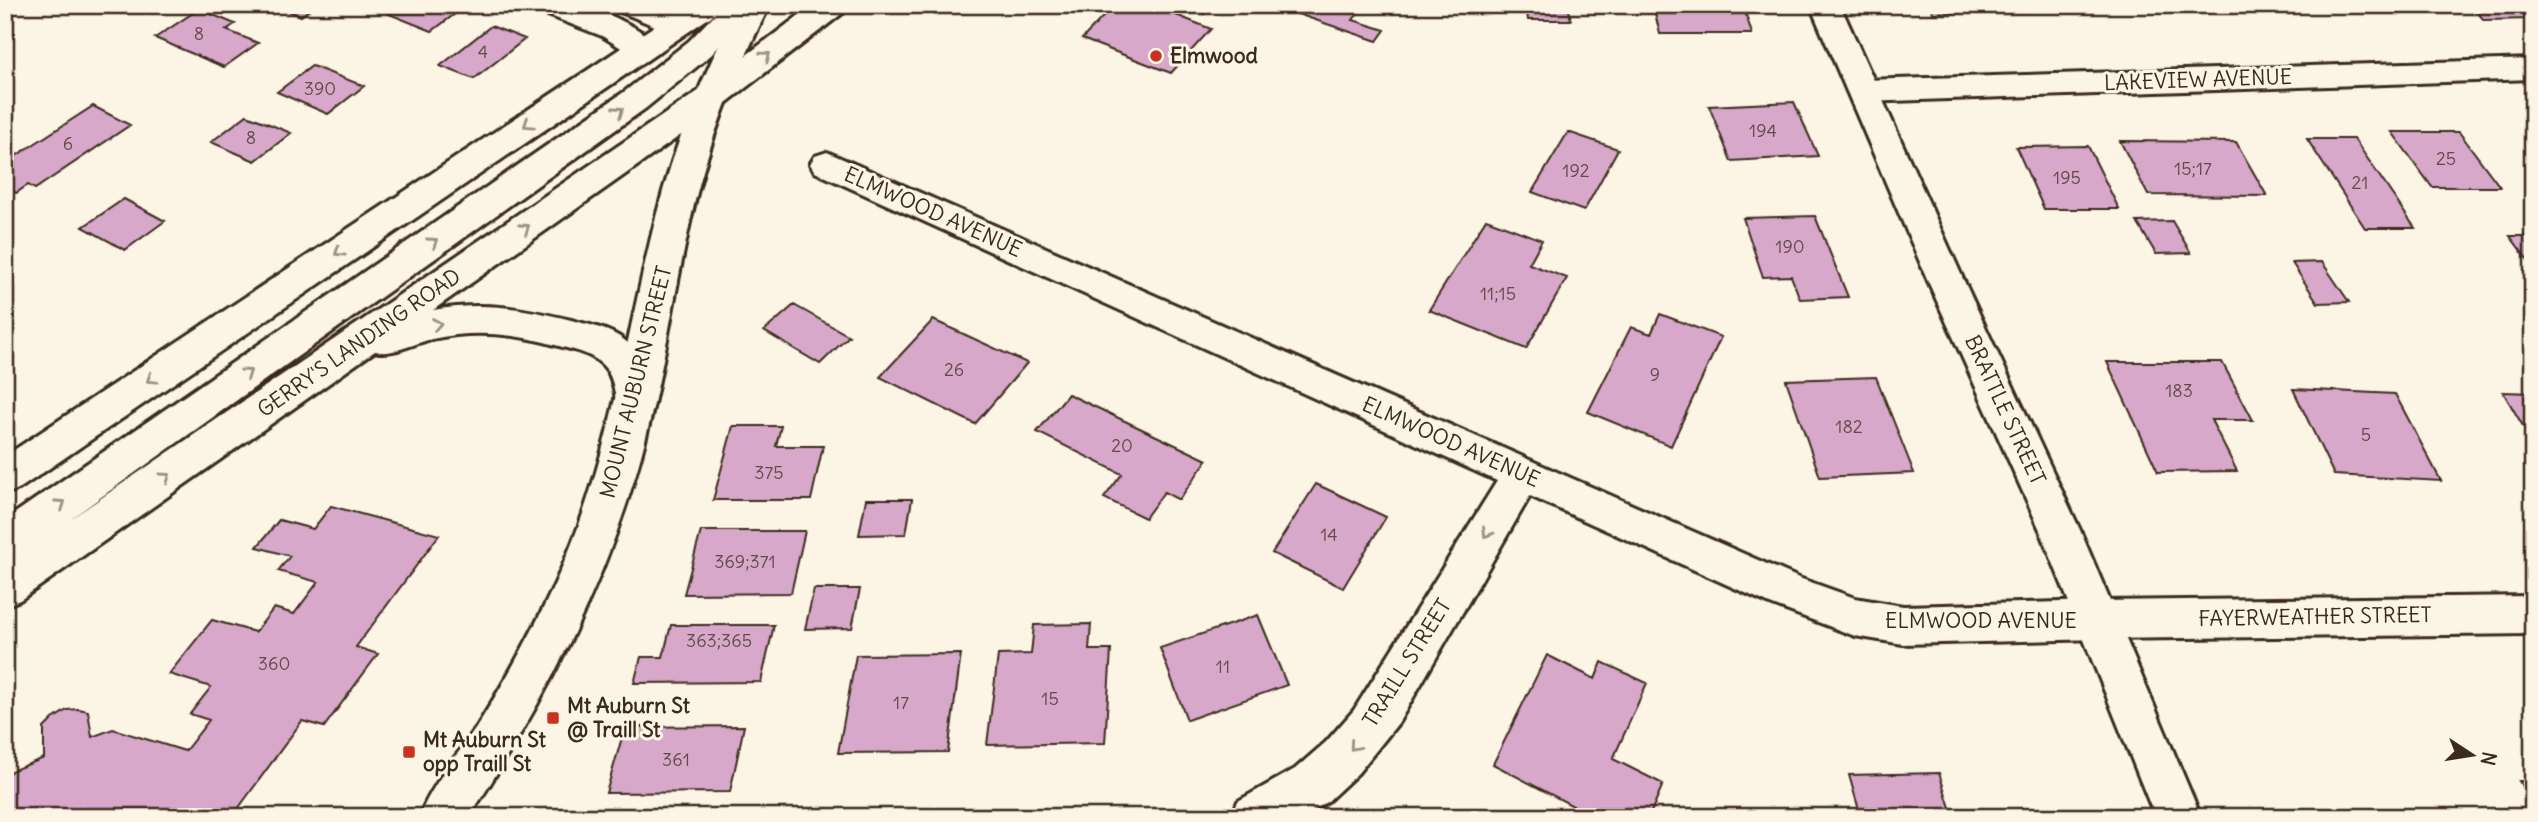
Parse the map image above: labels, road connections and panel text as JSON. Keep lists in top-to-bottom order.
{
  "streets": {
    "main road": [
      "LAKEVIEW AVENUE",
      "ELMWOOD AVENUE",
      "GERRY'S LANDING ROAD",
      "MOUNT AUBURN STREET",
      "BRATTLE STREET",
      "FAYERWEATHER STREET",
      "TRAILL STREET"
    ]
  },
  "crossings": [
    ["LAKEVIEW AVENUE", "BRATTLE STREET"],
    ["ELMWOOD AVENUE", "BRATTLE STREET"],
    ["ELMWOOD AVENUE", "FAYERWEATHER STREET"],
    ["ELMWOOD AVENUE", "TRAILL STREET"],
    ["GERRY'S LANDING ROAD", "MOUNT AUBURN STREET"],
    ["BRATTLE STREET", "FAYERWEATHER STREET"]
  ],
  "one_way": ["TRAILL STREET"],
  "places": {
    "other": ["Elmwood"],
    "transit": ["Mt Auburn St @ Traill St", "Mt Auburn St opp Traill St"]
  },
  "house_numbers": [
    "8",
    "4",
    "390",
    "194",
    "8",
    "6",
    "25",
    "15;17",
    "192",
    "195",
    "21",
    "190",
    "11;15",
    "26",
    "9",
    "183",
    "182",
    "5",
    "20",
    "375",
    "14",
    "369;371",
    "363;365",
    "360",
    "11",
    "15",
    "17",
    "361"
  ],
  "north": "right"
}
